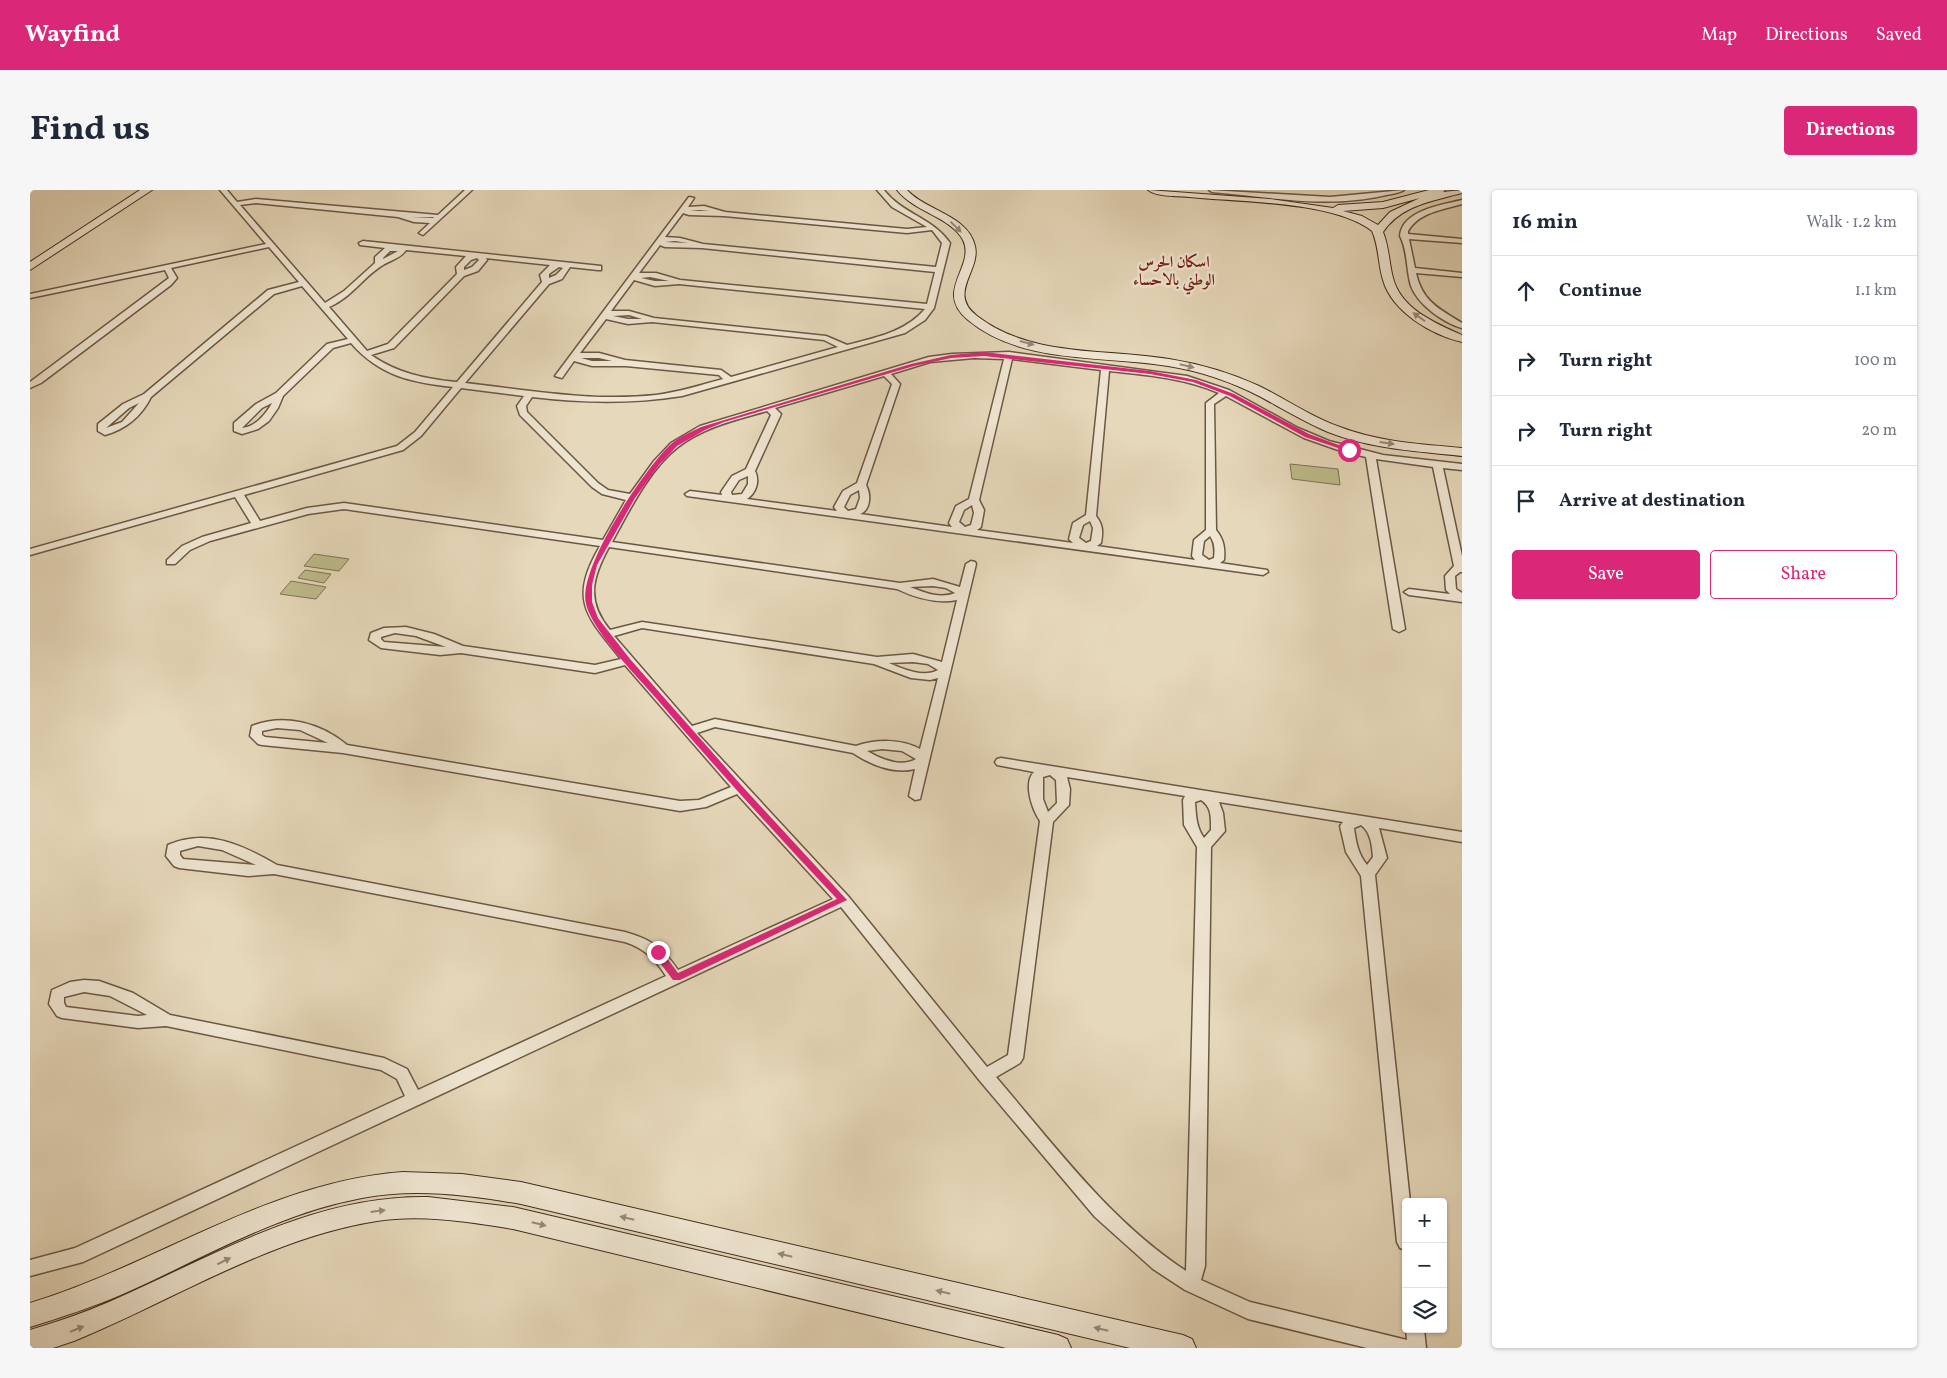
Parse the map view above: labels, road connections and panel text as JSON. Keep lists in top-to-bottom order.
{
  "districts": ["اسكان الحرس الوطني بالاحساء"],
  "page": {
    "header": "Wayfind",
    "nav": ["Map", "Directions", "Saved"],
    "title": "Find us",
    "buttons": [
      "Directions",
      ["Save", "Share"]
    ],
    "heading": ["16 min", "Walk · 1.2 km"],
    "list": [
      ["Continue", "1.1 km"],
      ["Turn right", "100 m"],
      ["Turn right", "20 m"],
      "Arrive at destination"
    ],
    "map_buttons": ["+", "−"]
  }
}
